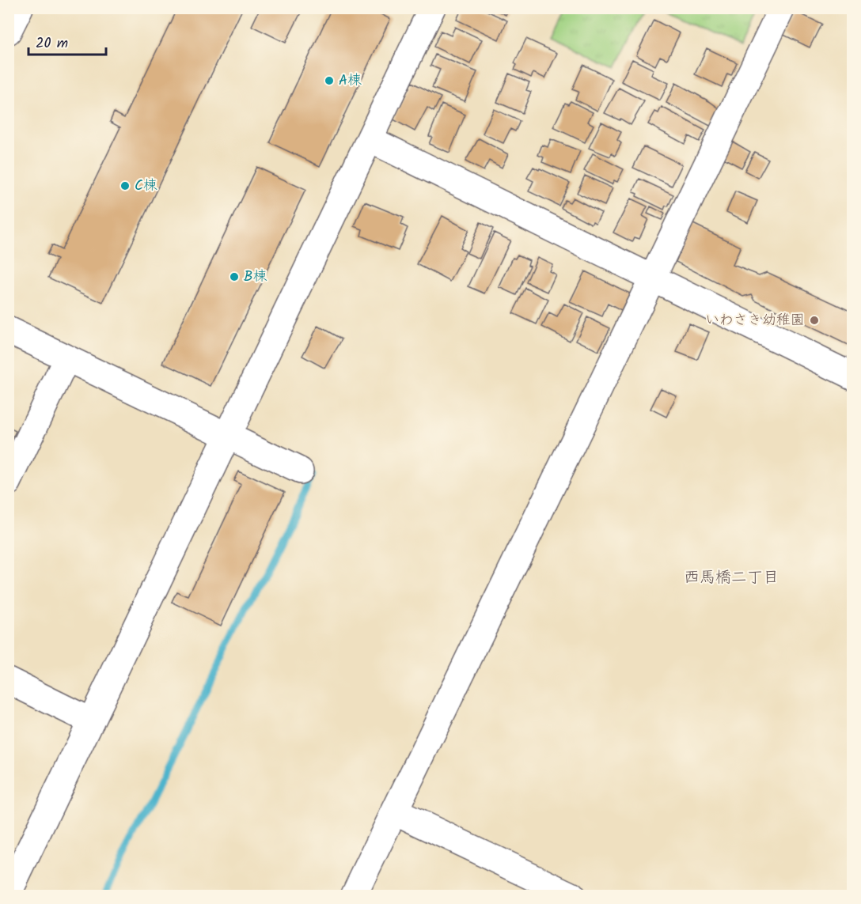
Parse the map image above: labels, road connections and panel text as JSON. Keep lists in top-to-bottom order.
{
  "districts": ["西馬橋二丁目"],
  "places": [
    "A棟",
    "C棟",
    "B棟",
    "いわさき幼稚園"
  ],
  "scale_bar": "20 m"
}
